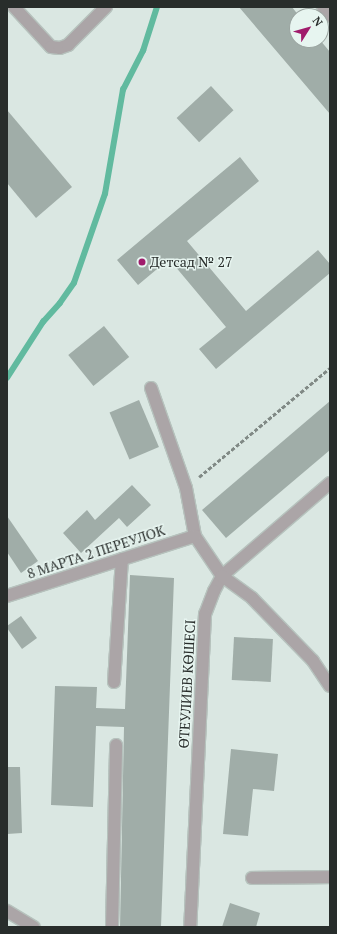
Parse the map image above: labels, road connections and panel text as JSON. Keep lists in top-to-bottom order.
{
  "streets": {
    "street": ["8 МАРТА 2 ПЕРЕУЛОК", "ӨТЕУЛИЕВ КӨШЕСІ"]
  },
  "places": ["Детсад № 27"],
  "north": "top right"
}
